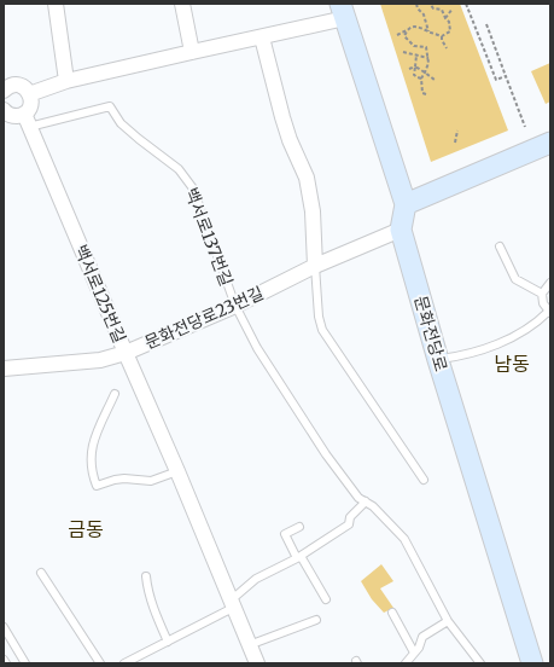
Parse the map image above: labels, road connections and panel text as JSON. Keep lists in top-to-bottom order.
{
  "streets": {
    "street": ["백서로125번길", "문화전당로23번길", "문화전당로"],
    "lane": ["백서로137번길"]
  },
  "crossings": [
    ["백서로137번길", "백서로125번길"],
    ["백서로137번길", "문화전당로23번길"],
    ["백서로125번길", "문화전당로23번길"],
    ["문화전당로23번길", "문화전당로"]
  ],
  "districts": ["남동", "금동"]
}
